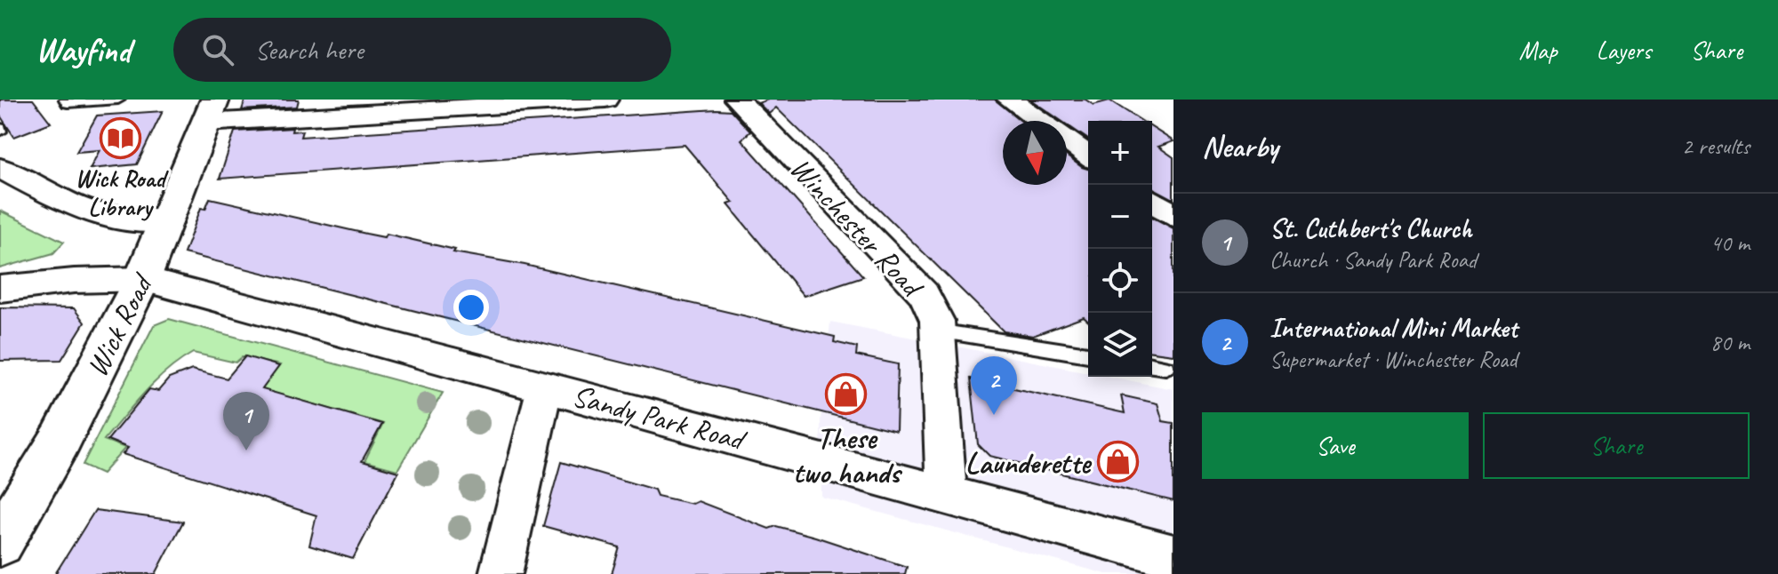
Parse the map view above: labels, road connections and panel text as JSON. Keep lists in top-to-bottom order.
{
  "streets": {
    "street": ["Winchester Road", "Wick Road", "Sandy Park Road"]
  },
  "crossings": [
    ["Winchester Road", "Sandy Park Road"],
    ["Wick Road", "Sandy Park Road"]
  ],
  "places": {
    "library": ["Wick Road Library"],
    "shop": ["These two hands", "Launderette"]
  },
  "north": "bottom",
  "page": {
    "header": "Wayfind",
    "search": "Search here",
    "nav": ["Map", "Layers", "Share"],
    "heading": ["Nearby", "2 results"],
    "map_buttons": ["+", "−"],
    "list": [
      {
        "mark": "1",
        "name": "St. Cuthbert's Church",
        "note": "Church · Sandy Park Road",
        "value": "40 m"
      },
      {
        "mark": "2",
        "name": "International Mini Market",
        "note": "Supermarket · Winchester Road",
        "value": "80 m"
      }
    ],
    "pins": ["2", "1"],
    "buttons": ["Save", "Share"]
  }
}
